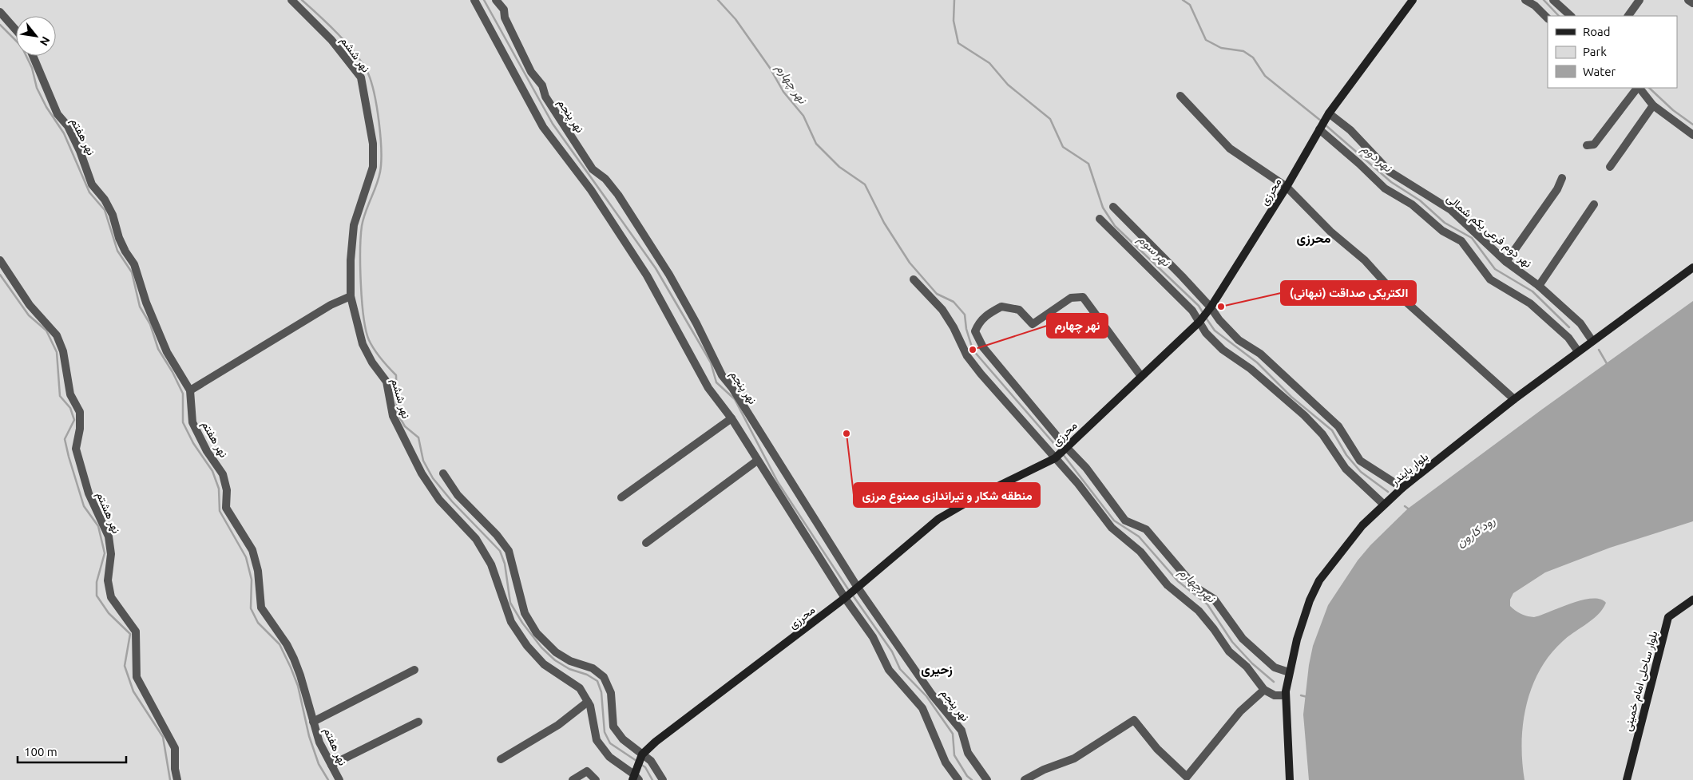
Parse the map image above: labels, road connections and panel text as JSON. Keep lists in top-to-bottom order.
{
  "streets": {
    "street": [
      "نهر ششم",
      "نهر پنجم",
      "نهر هفتم",
      "محرزی",
      "نهر دوم فرعی یکم شمالی",
      "بلوار بایندر",
      "نهر هشتم",
      "بلوار ساحلی امام خمینی"
    ]
  },
  "crossings": [
    ["نهر ششم", "محرزی"],
    ["نهر پنجم", "محرزی"],
    ["محرزی", "نهر دوم فرعی یکم شمالی"],
    ["نهر دوم فرعی یکم شمالی", "بلوار بایندر"]
  ],
  "districts": ["محرزی", "زحیری"],
  "water": [
    "نهر چهارم",
    "نهر دوم",
    "نهر سوم",
    "رود کارون"
  ],
  "places": ["الکتریکی صداقت (نبهانی)", "نهر چهارم", "منطقه شکار و تیراندازی ممنوع مرزی"],
  "legend": ["Road", "Park", "Water"],
  "scale_bar": "100 m",
  "north": "bottom right"
}
